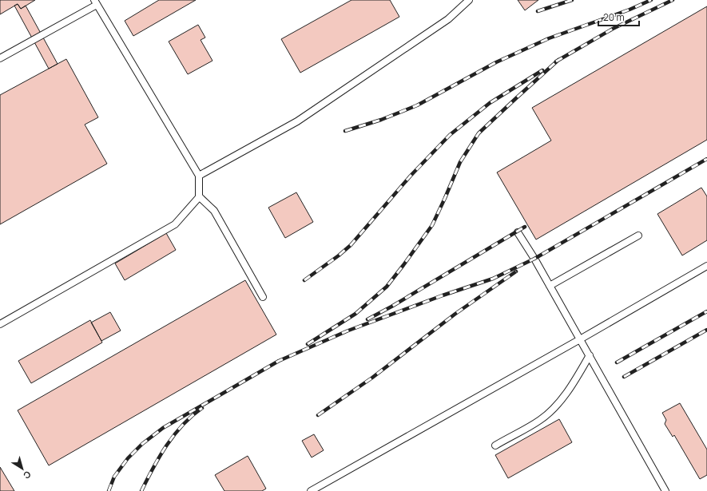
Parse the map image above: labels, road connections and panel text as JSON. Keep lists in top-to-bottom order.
{
  "scale_bar": "20 m",
  "north": "bottom right"
}
